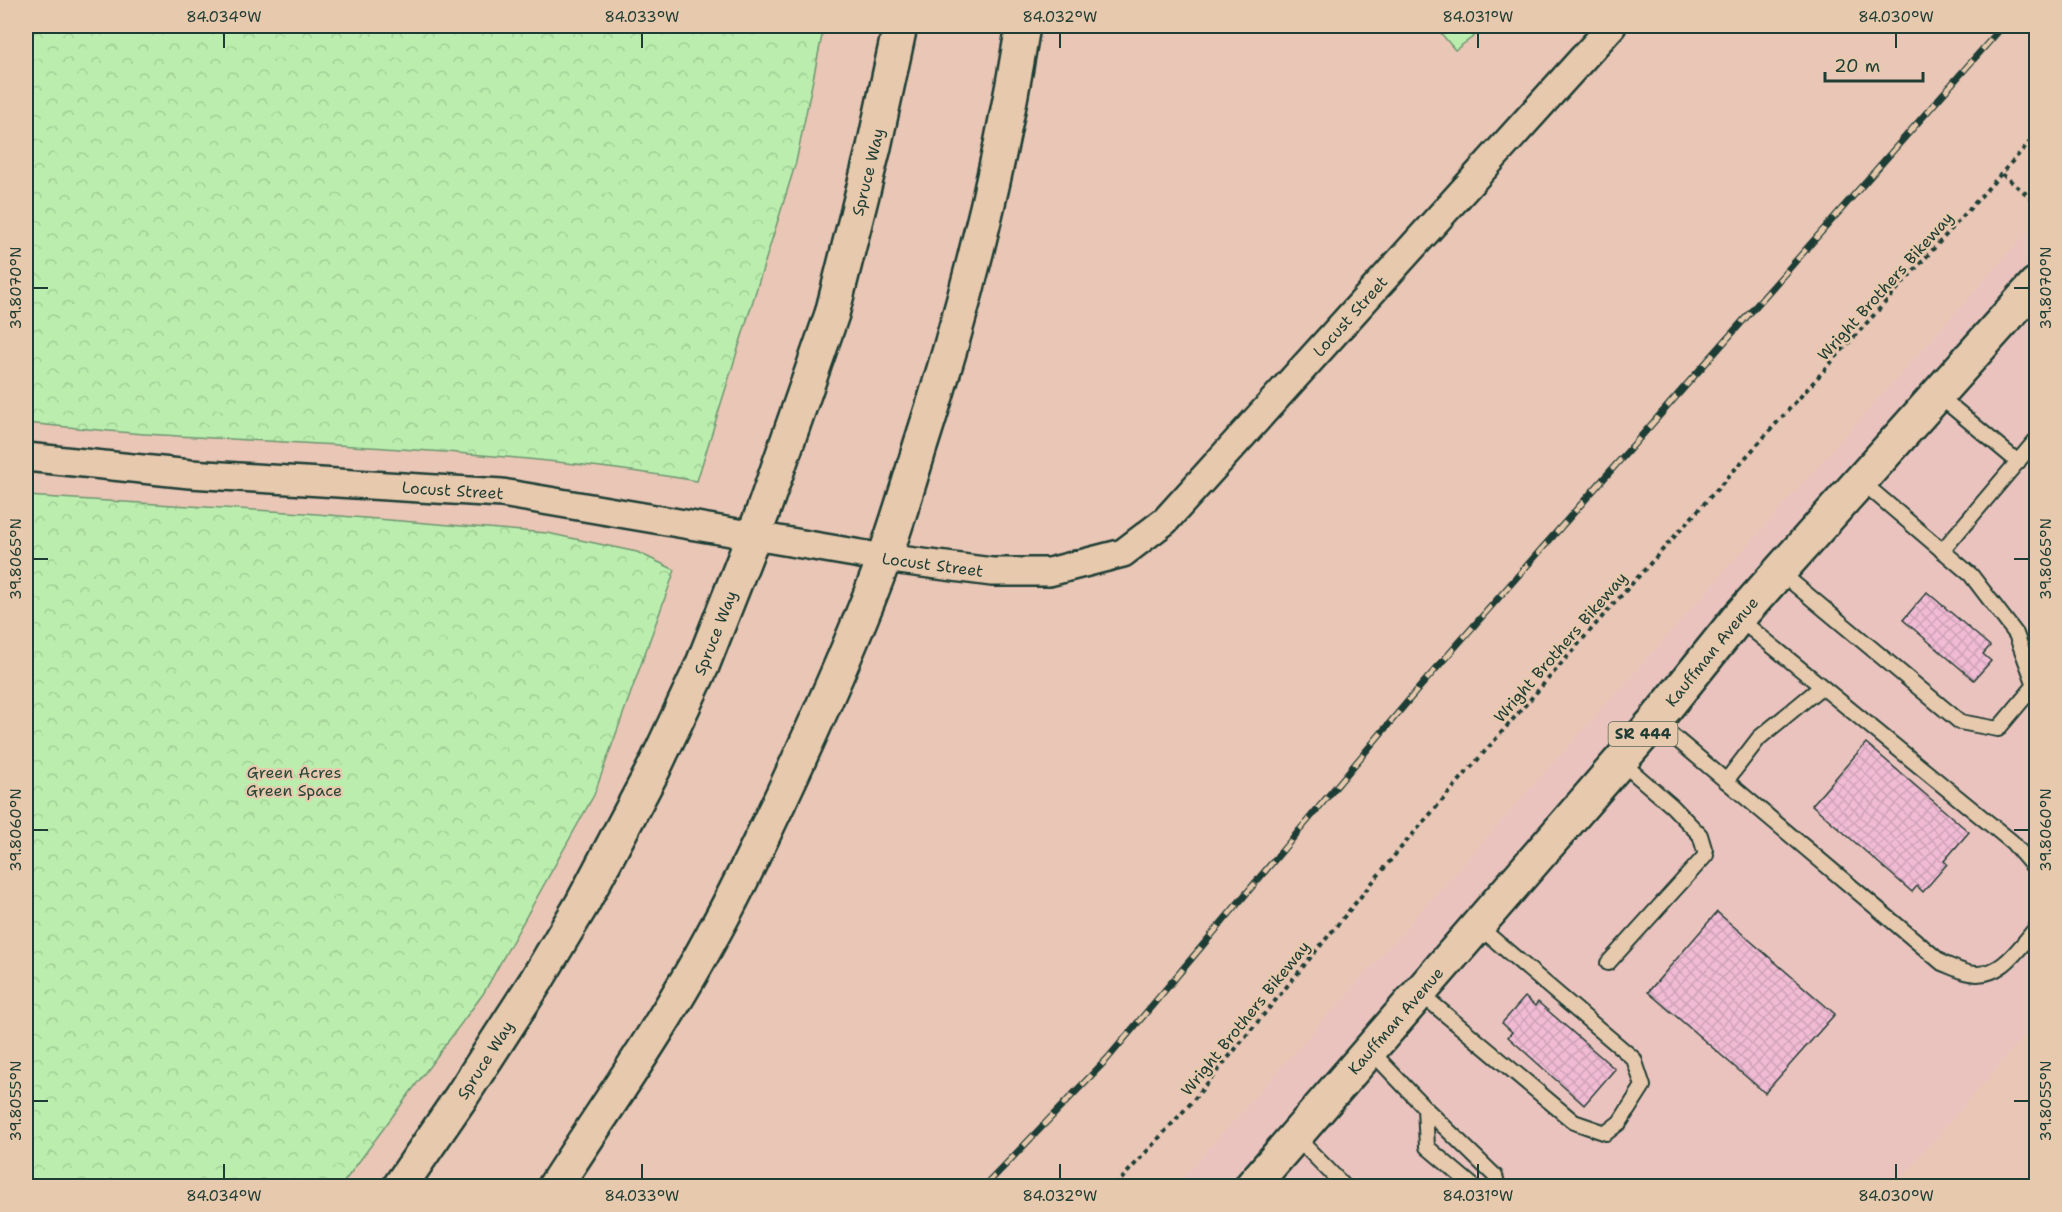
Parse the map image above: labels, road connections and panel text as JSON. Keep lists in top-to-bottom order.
{
  "streets": {
    "street": [
      "Spruce Way",
      "Locust Street",
      "Kauffman Avenue",
      "SR 444"
    ],
    "path": ["Wright Brothers Bikeway"]
  },
  "crossings": [
    ["Spruce Way", "Locust Street"]
  ],
  "parks": ["Green Acres Green Space"],
  "scale_bar": "20 m",
  "coordinates": [
    "84.034°W",
    "84.033°W",
    "84.032°W",
    "84.031°W",
    "84.030°W",
    "39.8070°N",
    "39.8065°N",
    "39.8060°N",
    "39.8055°N"
  ]
}
